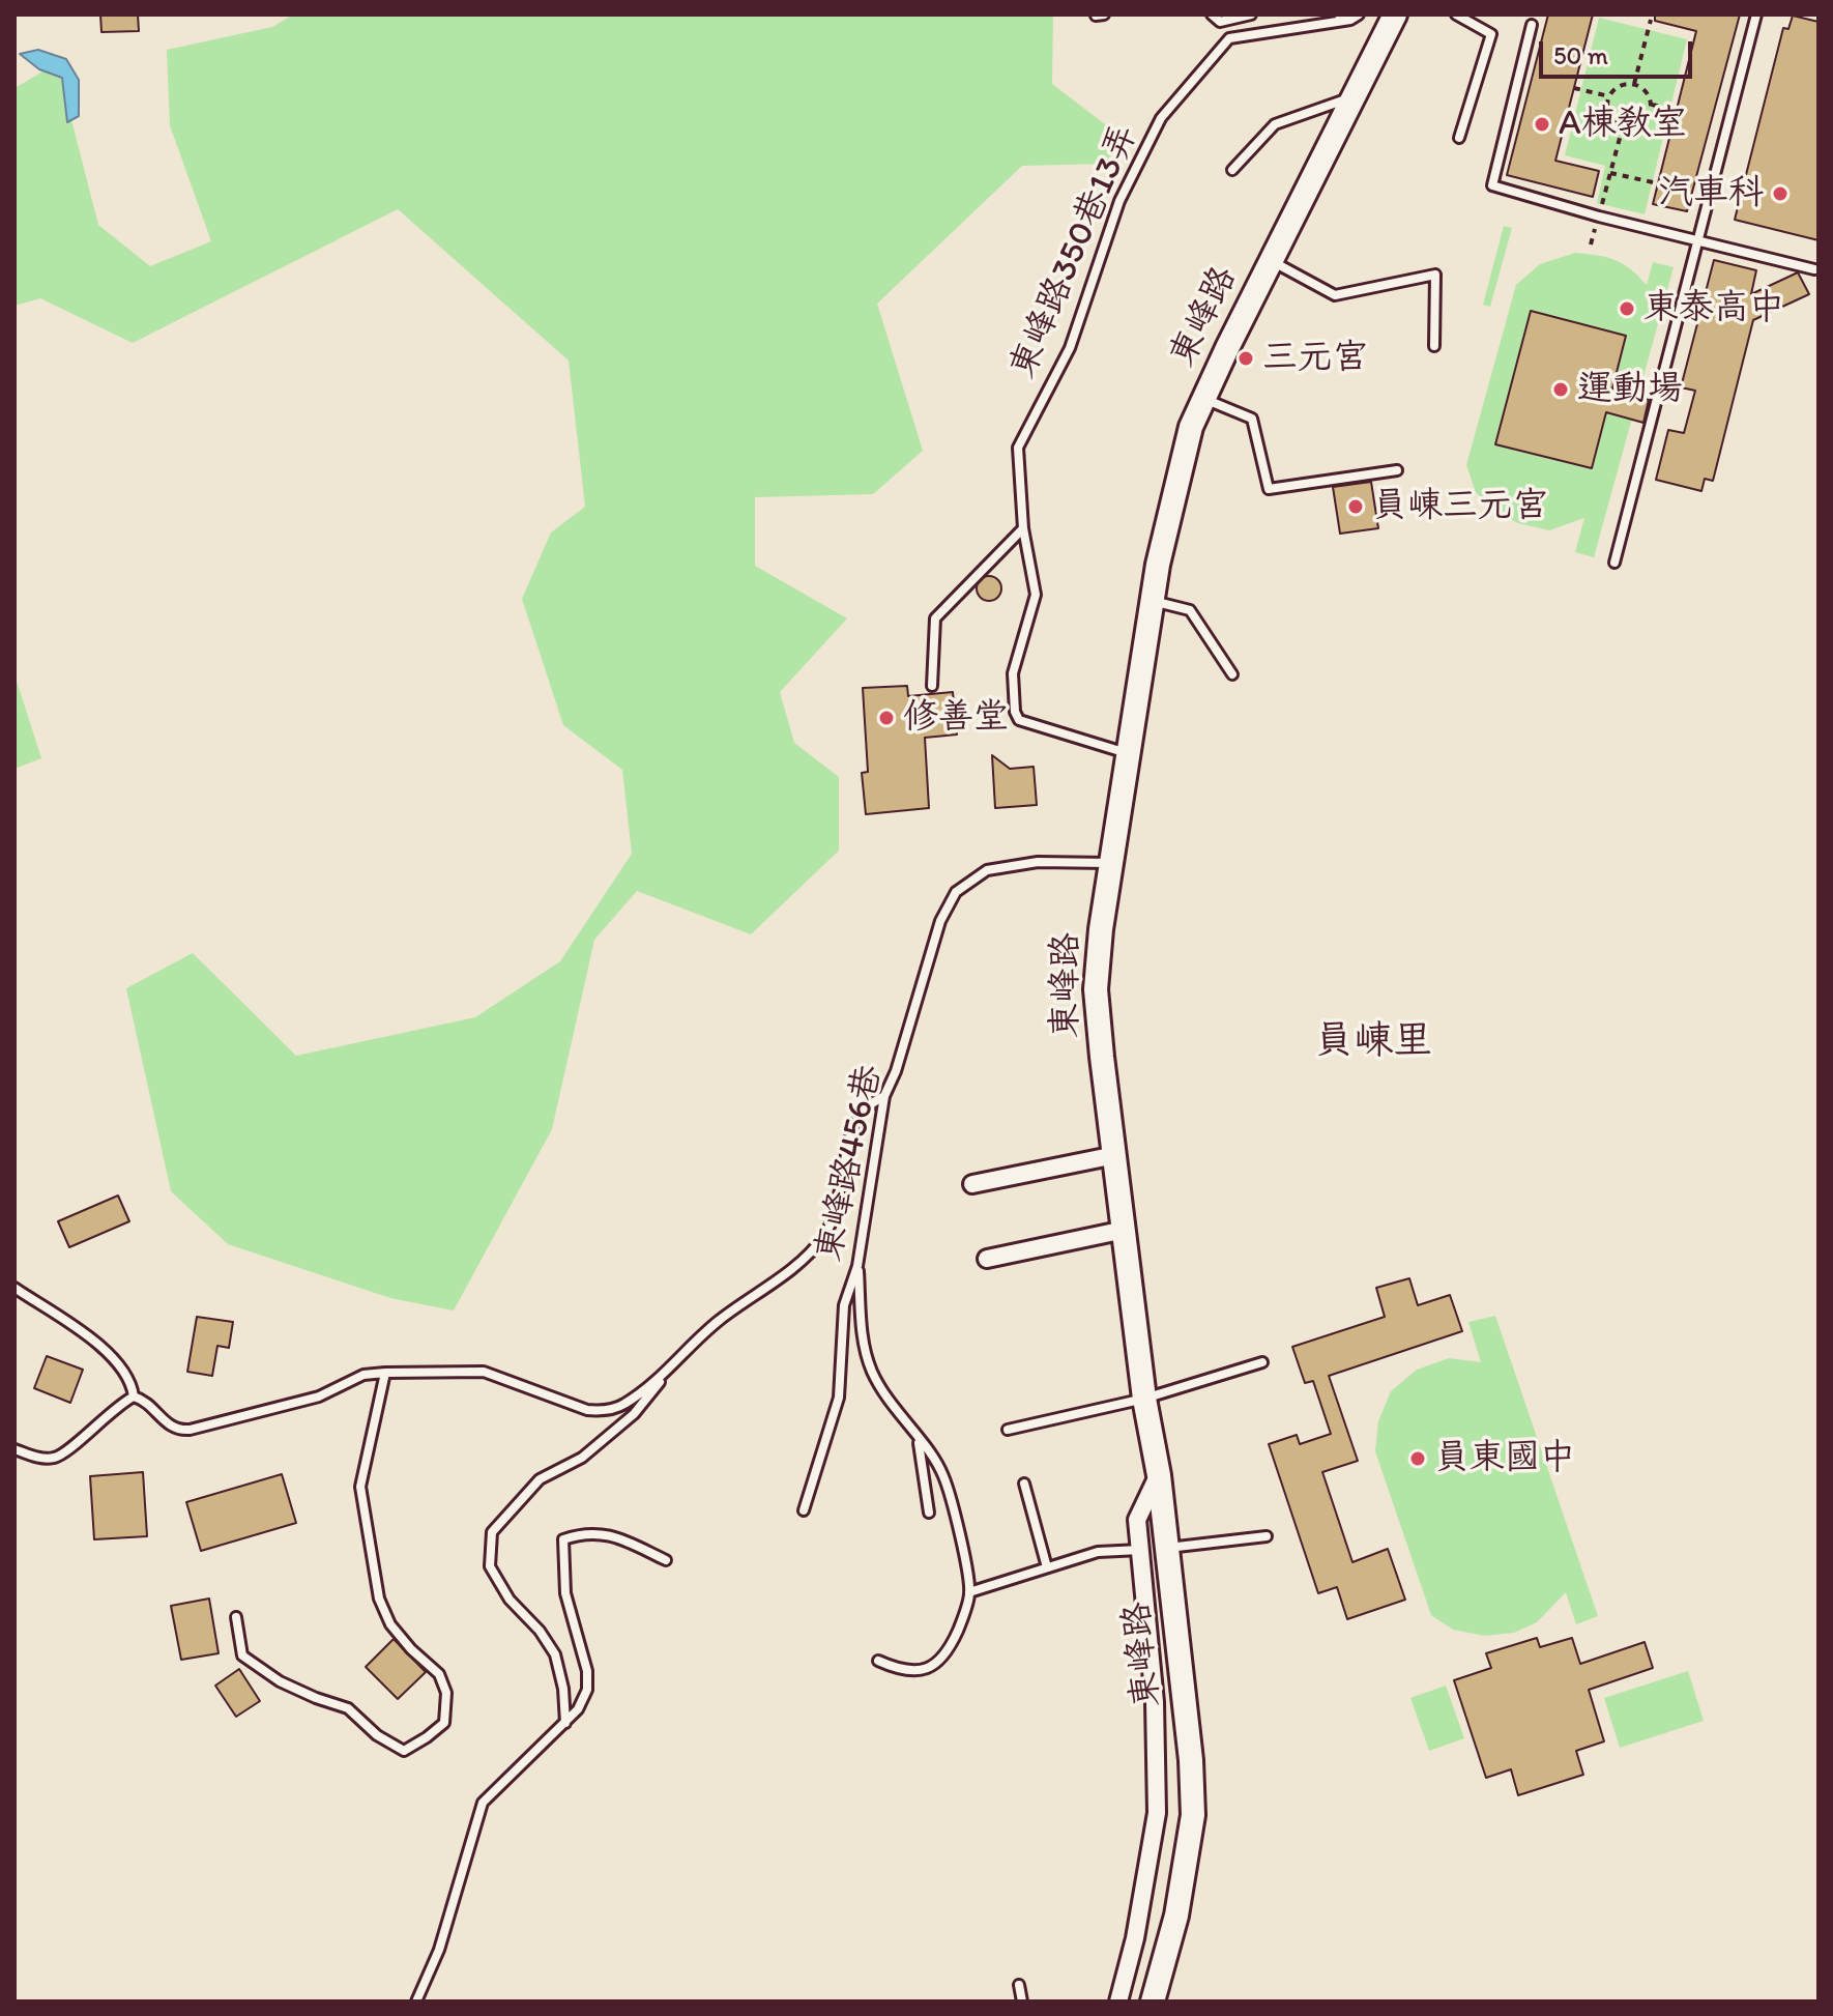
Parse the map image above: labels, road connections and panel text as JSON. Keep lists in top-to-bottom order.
{
  "streets": {
    "main road": ["東峰路"],
    "lane": ["東峰路350巷13弄", "東峰路456巷"]
  },
  "crossings": [
    ["東峰路350巷13弄", "東峰路"],
    ["東峰路", "東峰路456巷"]
  ],
  "districts": ["員崠里"],
  "places": [
    "A棟教室",
    "汽車科",
    "東泰高中",
    "三元宮",
    "運動場",
    "員崠三元宮",
    "修善堂",
    "員東國中"
  ],
  "scale_bar": "50 m"
}
